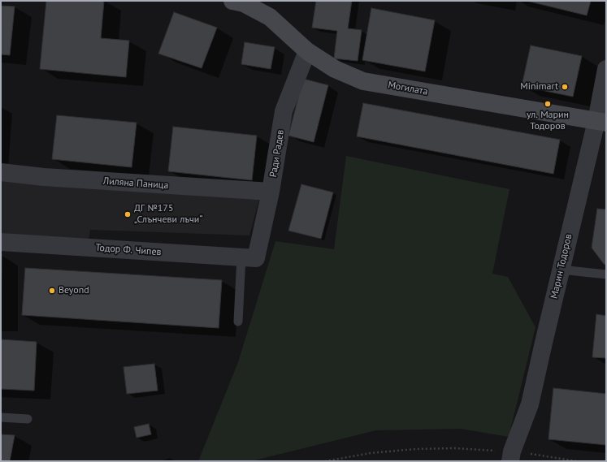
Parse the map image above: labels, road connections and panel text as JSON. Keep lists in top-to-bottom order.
{
  "streets": {
    "street": [
      "Могилата",
      "Ради Радев",
      "Лиляна Паница",
      "Тодор Ф. Чипев",
      "Марин Тодоров"
    ]
  },
  "crossings": [
    ["Могилата", "Ради Радев"],
    ["Могилата", "Марин Тодоров"],
    ["Ради Радев", "Лиляна Паница"],
    ["Ради Радев", "Тодор Ф. Чипев"]
  ],
  "places": [
    "Minimart",
    "ул. Марин Тодоров",
    "ДГ №175 „Слънчеви лъчи“",
    "Beyond"
  ]
}
